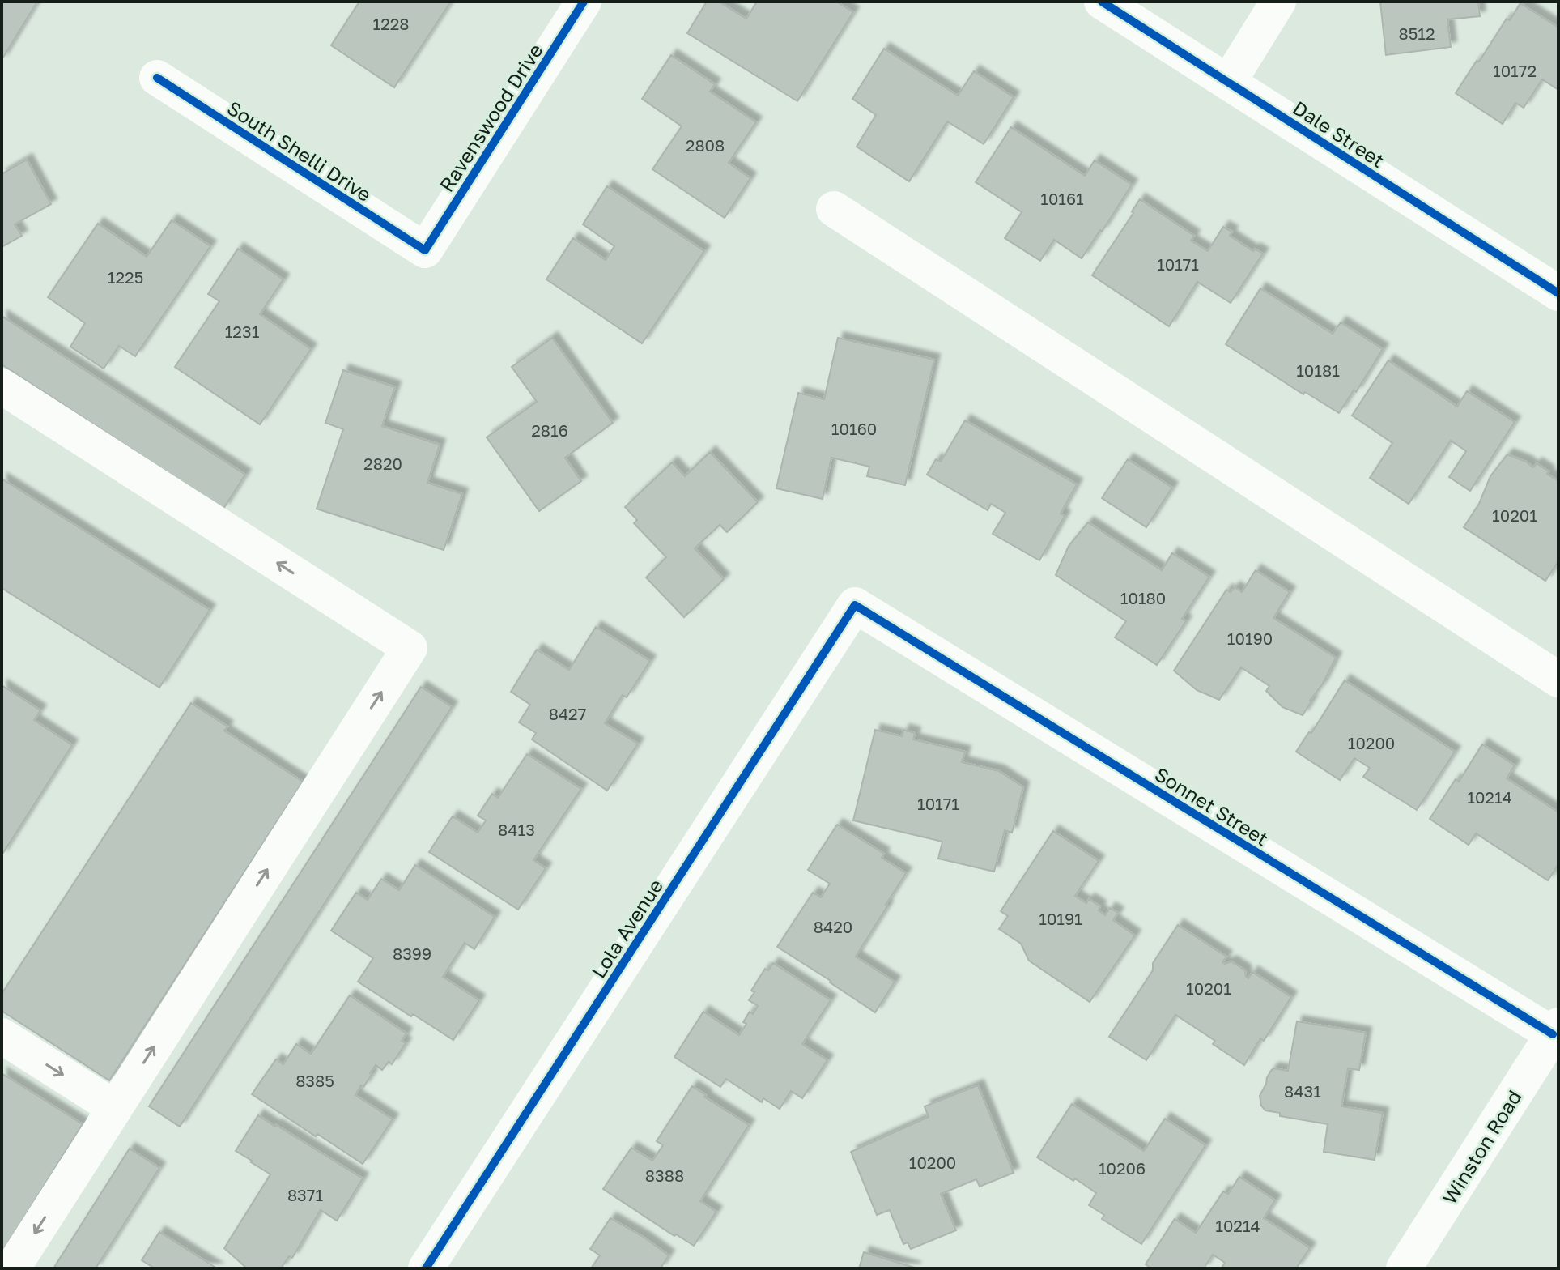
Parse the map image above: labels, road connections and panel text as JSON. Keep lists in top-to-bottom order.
{
  "streets": {
    "street": [
      "Ravenswood Drive",
      "Dale Street",
      "South Shelli Drive",
      "Sonnet Street",
      "Lola Avenue",
      "Winston Road"
    ]
  },
  "crossings": [
    ["Ravenswood Drive", "South Shelli Drive"],
    ["Sonnet Street", "Lola Avenue"],
    ["Sonnet Street", "Winston Road"]
  ],
  "house_numbers": [
    "1228",
    "8512",
    "10172",
    "2808",
    "10161",
    "10171",
    "1225",
    "1231",
    "10181",
    "10160",
    "2816",
    "2820",
    "10201",
    "10180",
    "10190",
    "8427",
    "10200",
    "10214",
    "10171",
    "8413",
    "10191",
    "8420",
    "8399",
    "10201",
    "8385",
    "8431",
    "10200",
    "10206",
    "8388",
    "8371",
    "10214"
  ]
}
